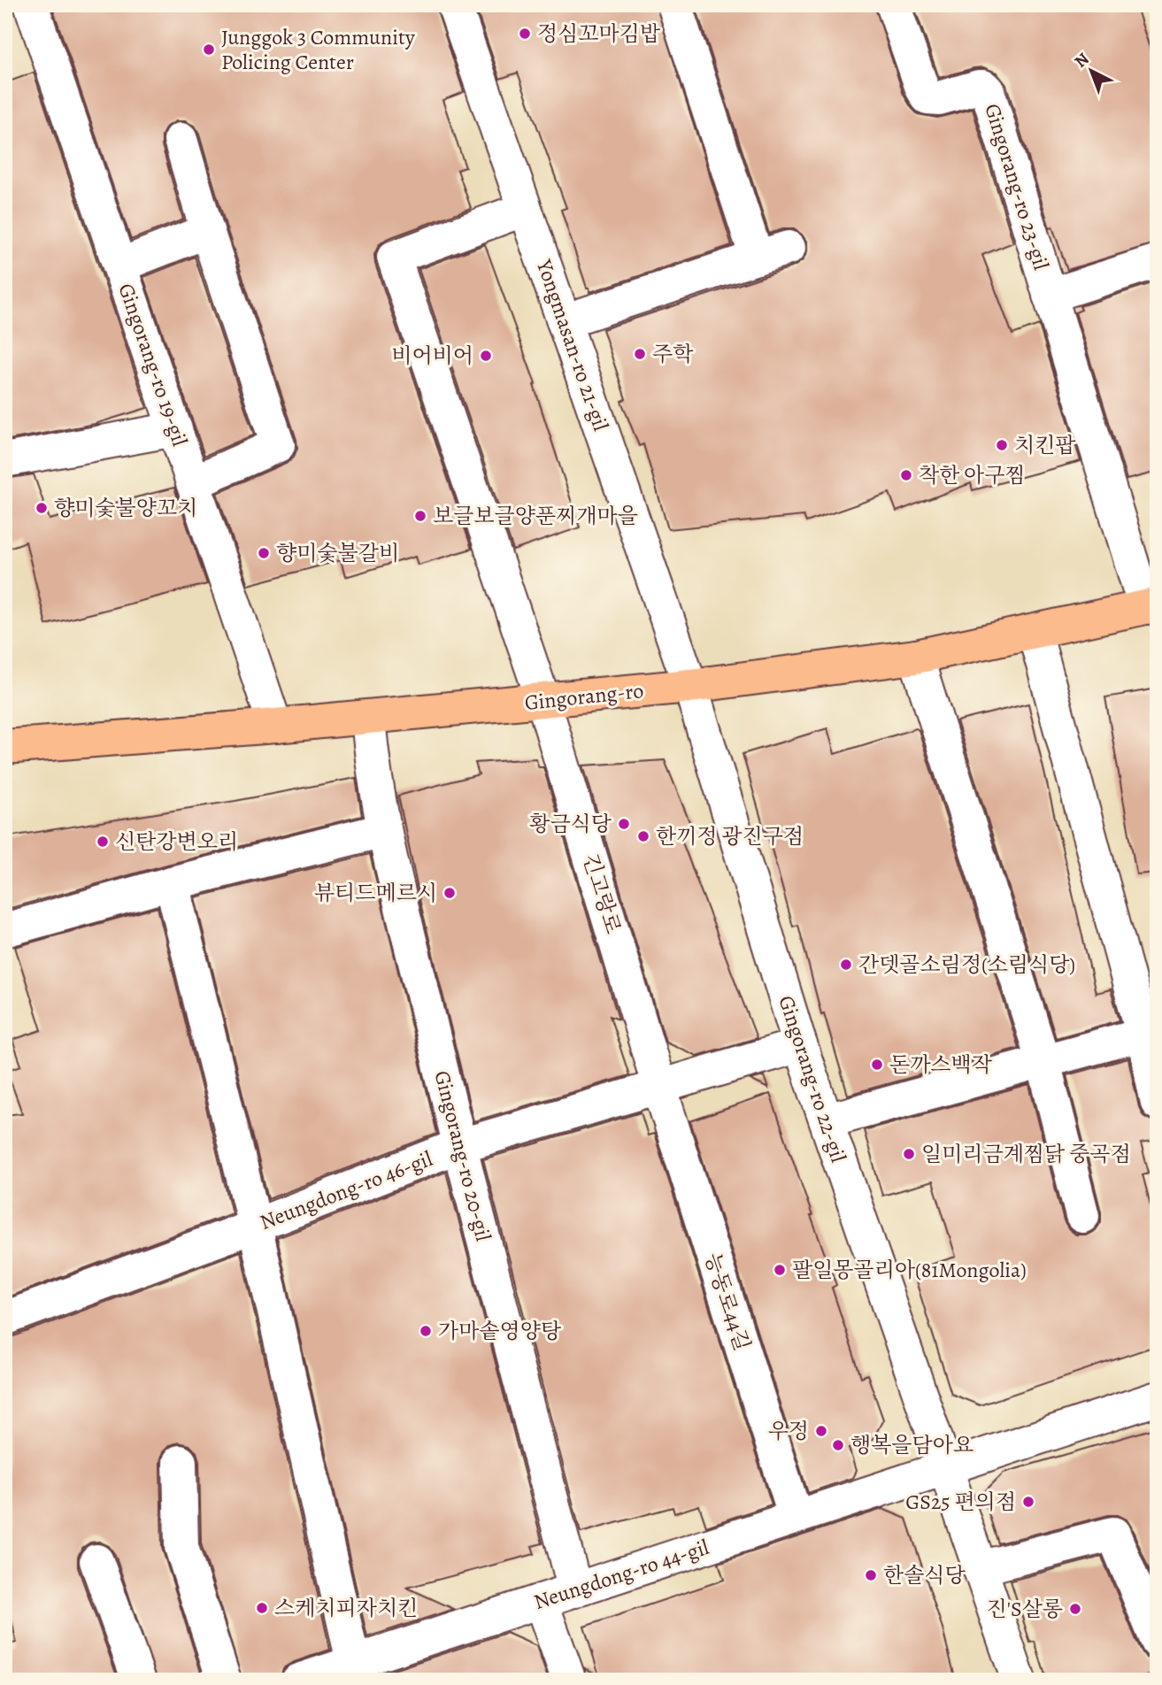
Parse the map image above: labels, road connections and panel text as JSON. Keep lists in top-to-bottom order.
{
  "streets": {
    "main road": ["Gingorang-ro"],
    "street": [
      "Gingorang-ro 23-gil",
      "Yongmasan-ro 21-gil",
      "Gingorang-ro 19-gil",
      "긴고랑로",
      "Gingorang-ro 22-gil",
      "Gingorang-ro 20-gil",
      "Neungdong-ro 46-gil",
      "능동로44길",
      "Neungdong-ro 44-gil"
    ]
  },
  "crossings": [
    ["Gingorang-ro 23-gil", "Gingorang-ro"],
    ["Yongmasan-ro 21-gil", "Gingorang-ro"],
    ["Yongmasan-ro 21-gil", "긴고랑로"],
    ["Yongmasan-ro 21-gil", "Gingorang-ro 22-gil"],
    ["Gingorang-ro 19-gil", "Gingorang-ro"],
    ["Gingorang-ro", "긴고랑로"],
    ["Gingorang-ro", "Gingorang-ro 22-gil"],
    ["Gingorang-ro", "Gingorang-ro 20-gil"],
    ["긴고랑로", "Neungdong-ro 46-gil"],
    ["긴고랑로", "능동로44길"],
    ["Gingorang-ro 22-gil", "Neungdong-ro 46-gil"],
    ["Gingorang-ro 22-gil", "Neungdong-ro 44-gil"],
    ["Gingorang-ro 20-gil", "Neungdong-ro 46-gil"],
    ["Gingorang-ro 20-gil", "Neungdong-ro 44-gil"],
    ["Neungdong-ro 46-gil", "능동로44길"],
    ["능동로44길", "Neungdong-ro 44-gil"]
  ],
  "places": [
    "정심꼬마김밥",
    "Junggok 3 Community Policing Center",
    "주학",
    "비어비어",
    "치킨팝",
    "착한 아구찜",
    "향미숯불양꼬치",
    "보글보글양푼찌개마을",
    "향미숯불갈비",
    "황금식당",
    "한끼정 광진구점",
    "신탄강변오리",
    "뷰티드메르시",
    "간뎃골소림정(소림식당)",
    "돈까스백작",
    "일미리금계찜닭 중곡점",
    "팔일몽골리아(81Mongolia)",
    "가마솥영양탕",
    "우정",
    "행복을담아요",
    "GS25 편의점",
    "한솔식당",
    "스케치피자치킨",
    "진'S살롱"
  ],
  "north": "top left"
}
